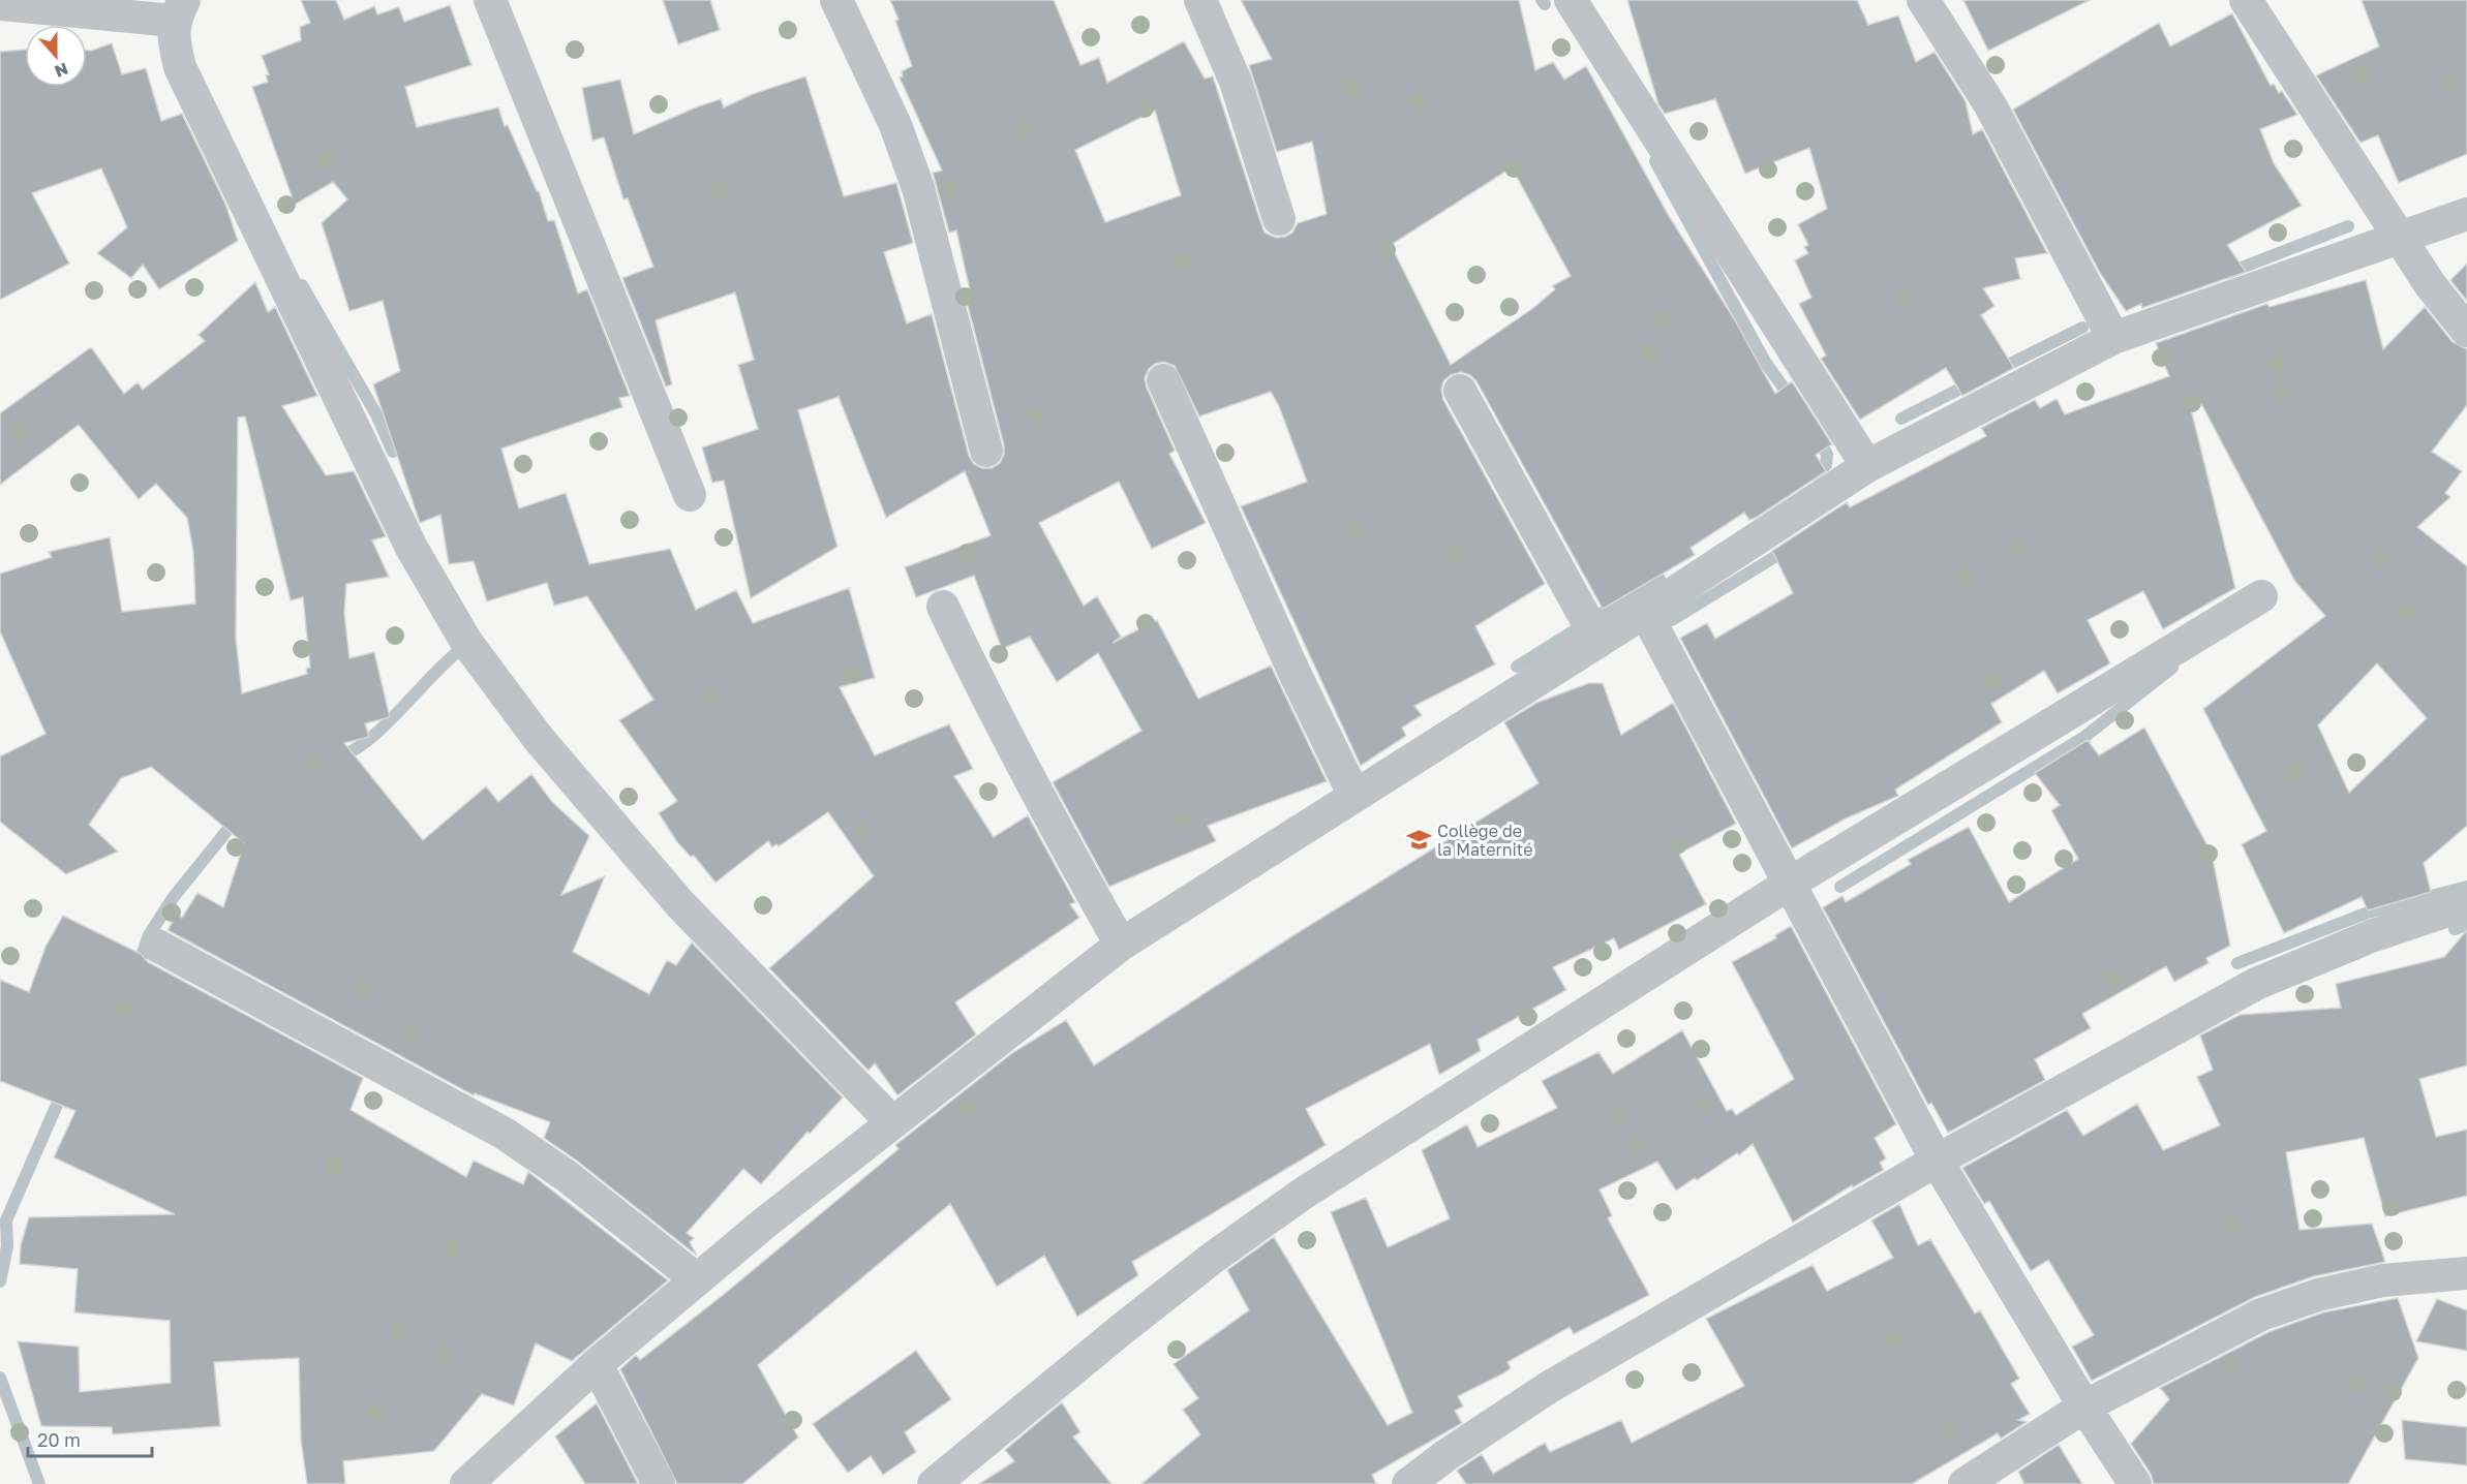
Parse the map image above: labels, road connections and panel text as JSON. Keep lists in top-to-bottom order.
{
  "places": {
    "school or university": ["Collège de la Maternité"]
  },
  "scale_bar": "20 m",
  "north": "bottom"
}
